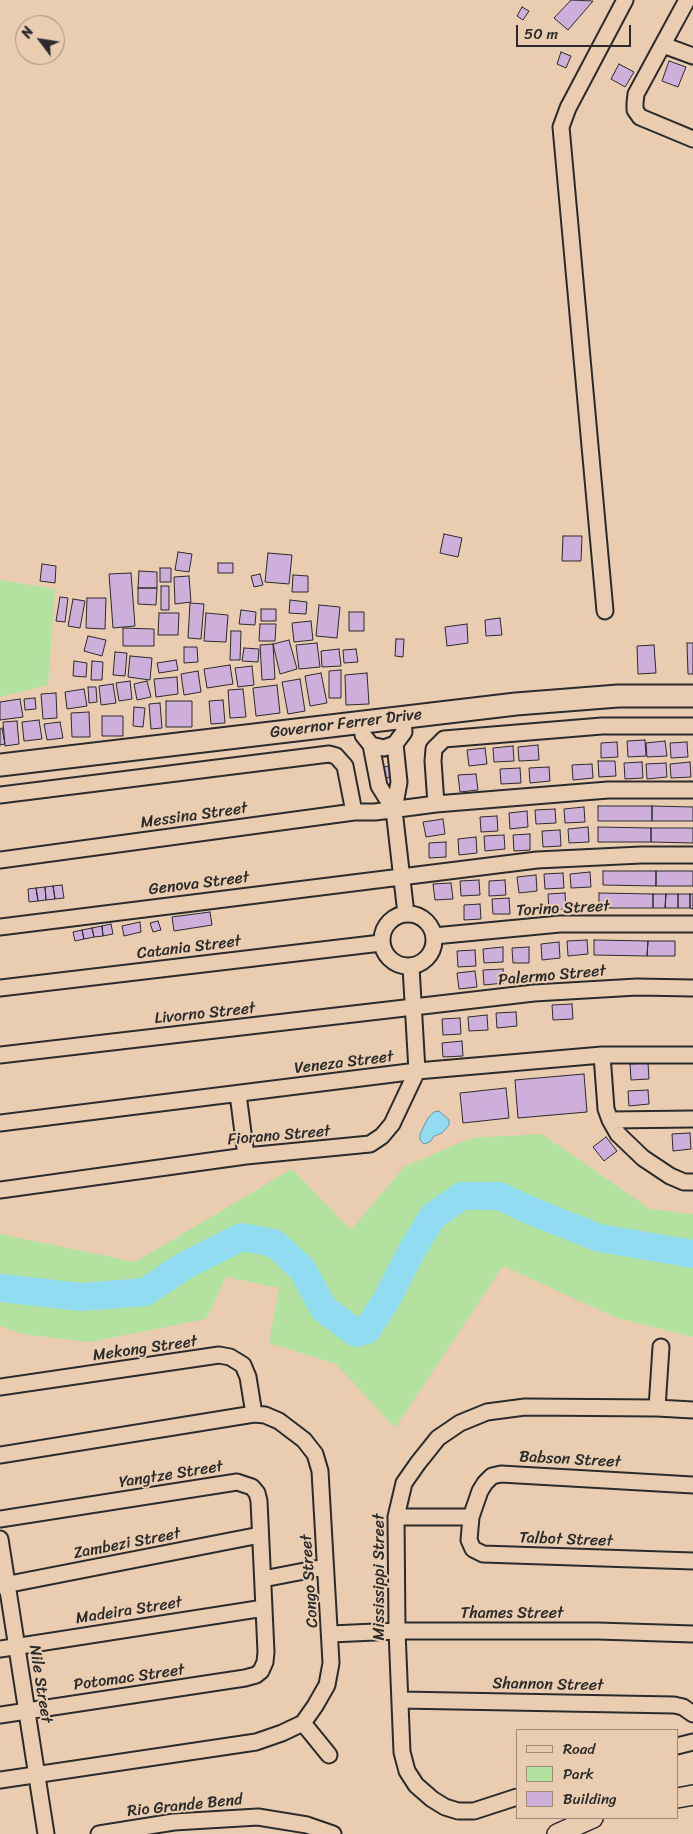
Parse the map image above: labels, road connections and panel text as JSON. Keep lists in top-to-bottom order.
{
  "streets": {
    "main road": ["Governor Ferrer Drive"],
    "street": [
      "Messina Street",
      "Genova Street",
      "Torino Street",
      "Catania Street",
      "Palermo Street",
      "Livorno Street",
      "Veneza Street",
      "Fiorano Street",
      "Mekong Street",
      "Babson Street",
      "Yangtze Street",
      "Talbot Street",
      "Zambezi Street",
      "Mississippi Street",
      "Congo Street",
      "Madeira Street",
      "Thames Street",
      "Potomac Street",
      "Nile Street",
      "Shannon Street",
      "Rio Grande Bend"
    ]
  },
  "crossings": [
    ["Torino Street", "Catania Street"],
    ["Torino Street", "Fiorano Street"],
    ["Catania Street", "Fiorano Street"],
    ["Palermo Street", "Livorno Street"],
    ["Palermo Street", "Fiorano Street"],
    ["Livorno Street", "Fiorano Street"],
    ["Veneza Street", "Fiorano Street"],
    ["Mekong Street", "Congo Street"],
    ["Babson Street", "Talbot Street"],
    ["Yangtze Street", "Zambezi Street"],
    ["Yangtze Street", "Madeira Street"],
    ["Yangtze Street", "Potomac Street"],
    ["Zambezi Street", "Nile Street"],
    ["Mississippi Street", "Thames Street"],
    ["Mississippi Street", "Shannon Street"],
    ["Congo Street", "Thames Street"],
    ["Congo Street", "Nile Street"],
    ["Madeira Street", "Nile Street"],
    ["Potomac Street", "Nile Street"]
  ],
  "legend": ["Road", "Park", "Building"],
  "scale_bar": "50 m",
  "north": "top left"
}
